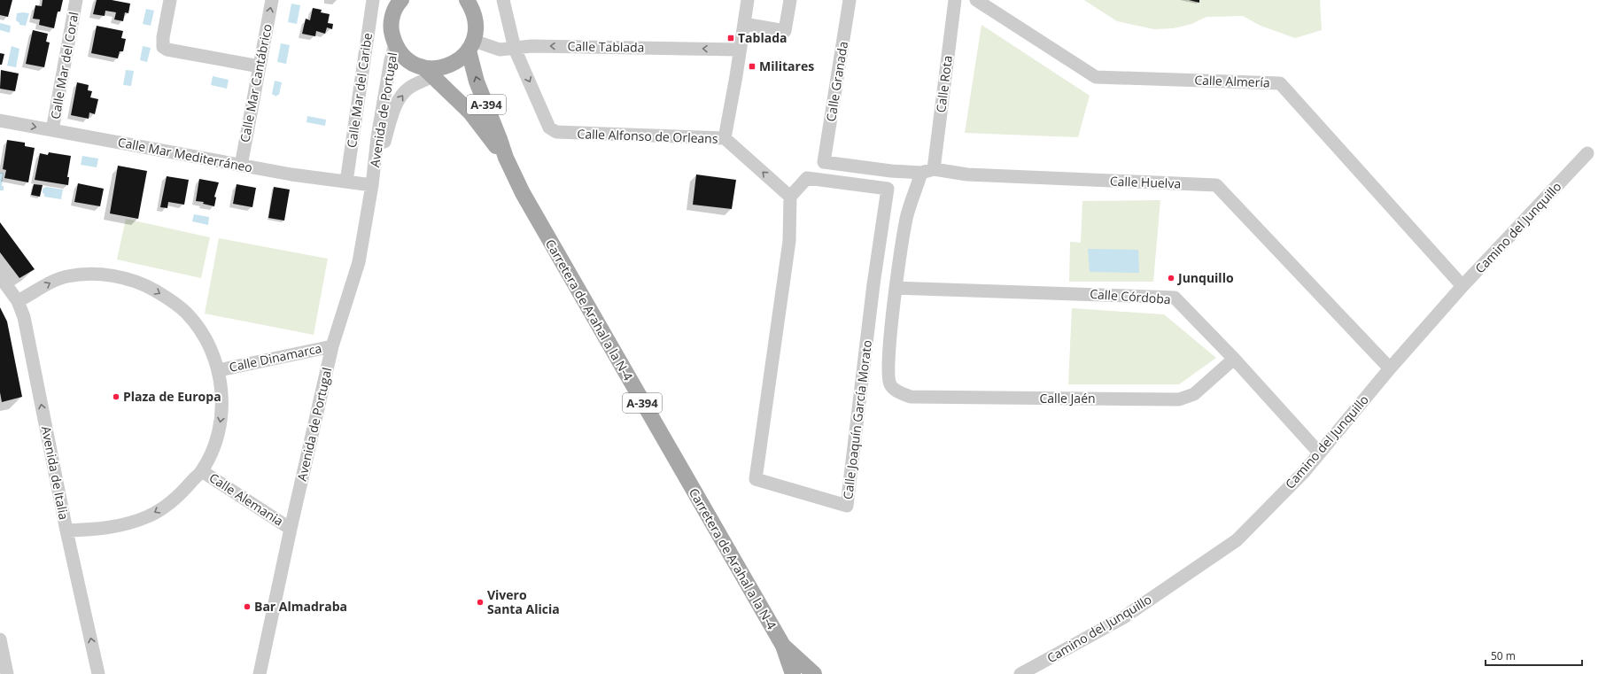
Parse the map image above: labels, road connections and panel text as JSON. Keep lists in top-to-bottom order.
{
  "streets": {
    "main road": ["A-394", "Carretera de Arahal a la N-4"],
    "street": [
      "Calle Tablada",
      "Calle Mar del Coral",
      "Calle Granada",
      "Calle Almería",
      "Calle Mar Cantábrico",
      "Calle Rota",
      "Calle Mar del Caribe",
      "Avenida de Portugal",
      "Calle Alfonso de Orleans",
      "Calle Mar Mediterráneo",
      "Calle Huelva",
      "Camino del Junquillo",
      "Calle Córdoba",
      "Calle Dinamarca",
      "Calle Jaén",
      "Calle Joaquín García Morato",
      "Avenida de Italia",
      "Calle Alemania"
    ]
  },
  "crossings": [
    ["Calle Tablada", "A-394"],
    ["Calle Tablada", "Calle Alfonso de Orleans"],
    ["Calle Tablada", "Carretera de Arahal a la N-4"],
    ["Calle Mar del Coral", "Calle Mar Mediterráneo"],
    ["Calle Granada", "Calle Huelva"],
    ["Calle Almería", "Camino del Junquillo"],
    ["Calle Mar Cantábrico", "Calle Mar Mediterráneo"],
    ["Calle Rota", "Calle Huelva"],
    ["Calle Rota", "Calle Córdoba"],
    ["Calle Rota", "Calle Jaén"],
    ["Calle Mar del Caribe", "Calle Mar Mediterráneo"],
    ["A-394", "Avenida de Portugal"],
    ["A-394", "Carretera de Arahal a la N-4"],
    ["Avenida de Portugal", "Calle Mar Mediterráneo"],
    ["Avenida de Portugal", "Carretera de Arahal a la N-4"],
    ["Avenida de Portugal", "Calle Dinamarca"],
    ["Avenida de Portugal", "Calle Alemania"],
    ["Calle Alfonso de Orleans", "Calle Joaquín García Morato"],
    ["Calle Huelva", "Camino del Junquillo"],
    ["Camino del Junquillo", "Calle Córdoba"],
    ["Calle Córdoba", "Calle Jaén"]
  ],
  "one_way": ["Calle Tablada", "Calle Mar Cantábrico", "Avenida de Italia"],
  "places": {
    "transit": ["Tablada", "Militares"],
    "other": [
      "Junquillo",
      "Plaza de Europa",
      "Vivero Santa Alicia",
      "Bar Almadraba"
    ]
  },
  "scale_bar": "50 m"
}
